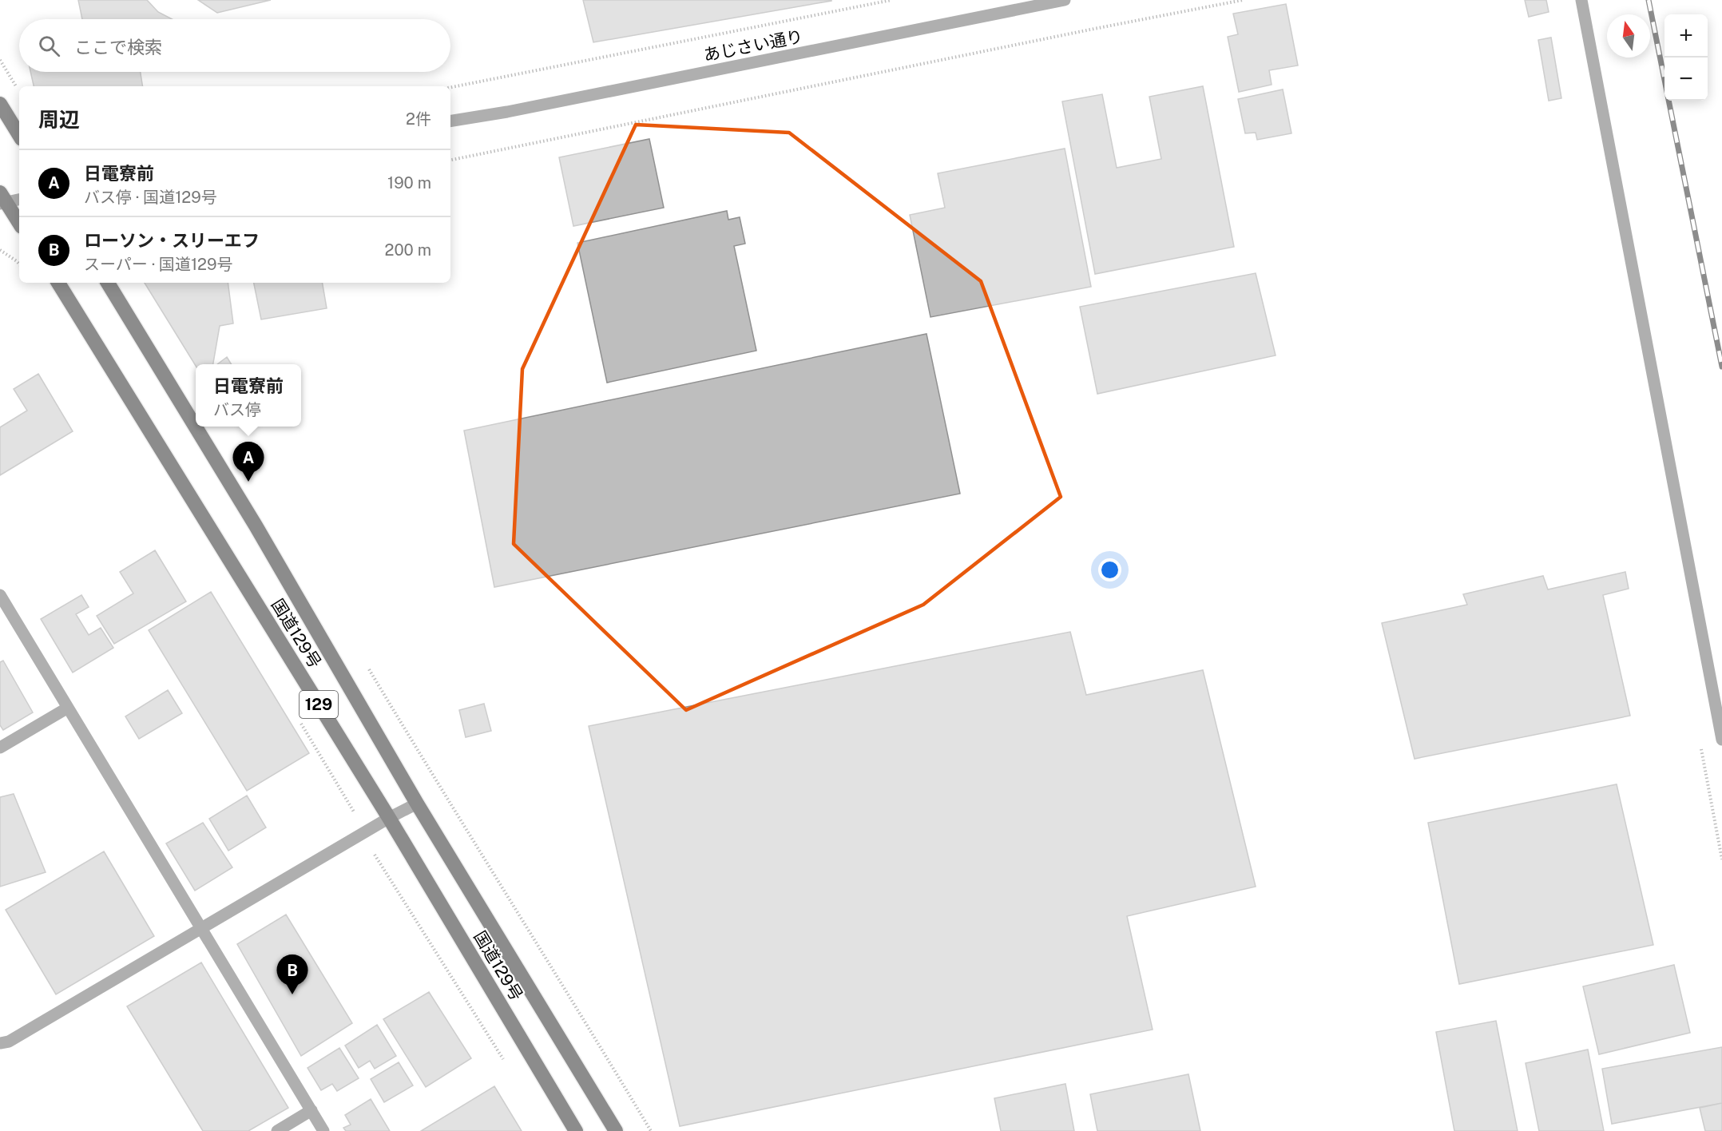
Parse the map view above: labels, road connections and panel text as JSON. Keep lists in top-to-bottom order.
{
  "streets": {
    "highway": ["国道129号", "129"],
    "street": ["あじさい通り"]
  },
  "north": "top",
  "page": {
    "map_buttons": ["+", "−"],
    "search": "ここで検索",
    "heading": ["周辺", "2件"],
    "list": [
      {
        "mark": "A",
        "name": "日電寮前",
        "note": "バス停 · 国道129号",
        "value": "190 m"
      },
      {
        "mark": "B",
        "name": "ローソン・スリーエフ",
        "note": "スーパー · 国道129号",
        "value": "200 m"
      }
    ],
    "popup": ["日電寮前", "バス停"],
    "pins": ["A", "B"]
  }
}
